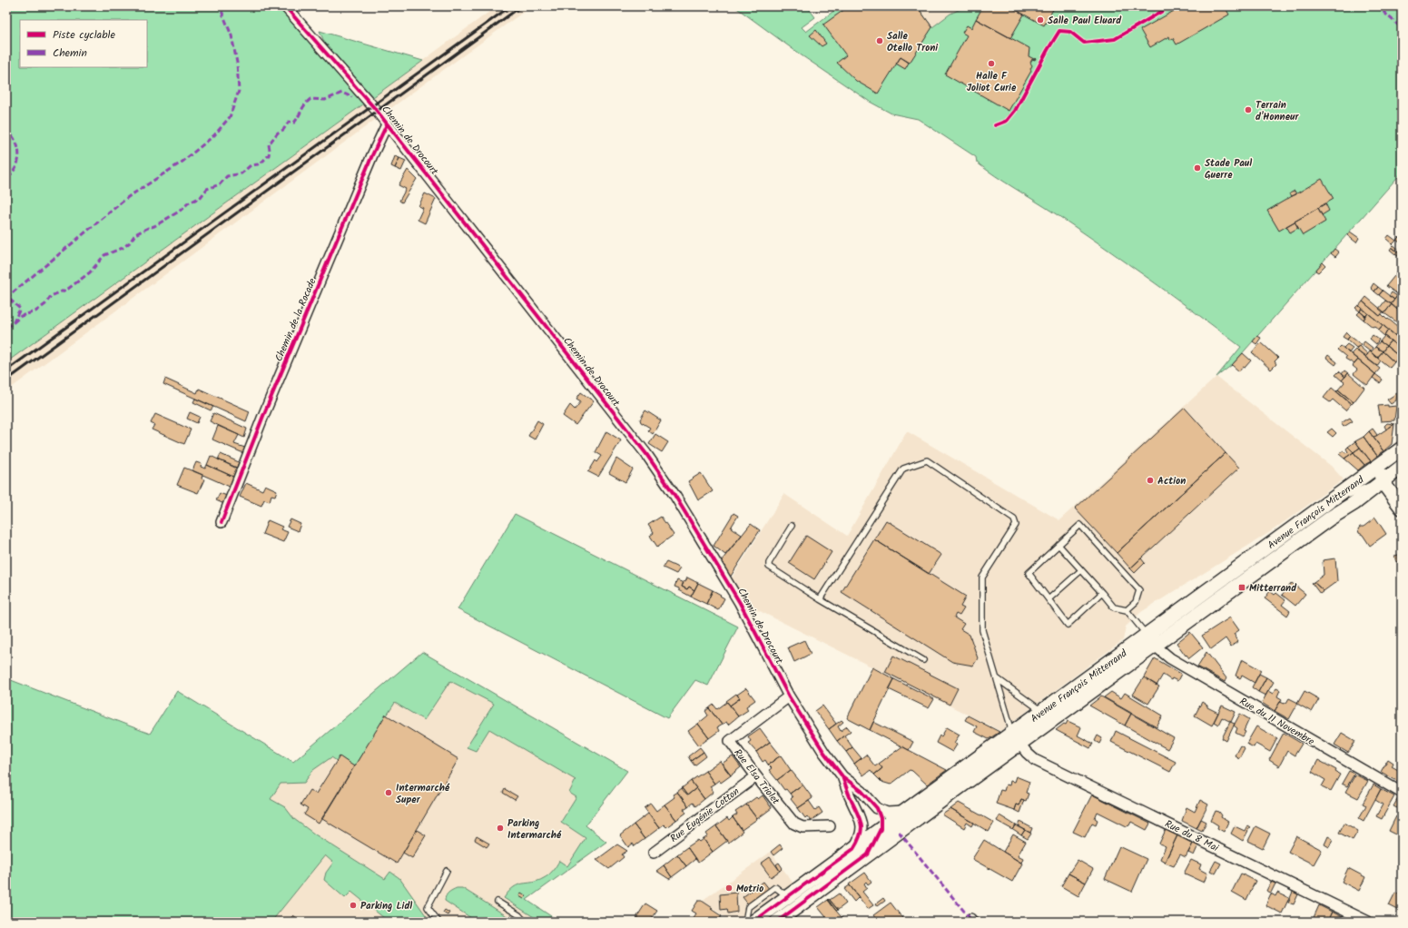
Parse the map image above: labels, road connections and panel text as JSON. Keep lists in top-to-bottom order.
{
  "streets": {
    "main road": ["Avenue François Mitterrand"],
    "street": [
      "Chemin de Drocourt",
      "Chemin de la Rocade",
      "Rue du 11 Novembre",
      "Rue Elsa Triolet",
      "Rue Eugénie Cotton",
      "Rue du 8 Mai"
    ]
  },
  "crossings": [
    ["Chemin de Drocourt", "Chemin de la Rocade"],
    ["Chemin de Drocourt", "Rue Elsa Triolet"],
    ["Avenue François Mitterrand", "Rue du 11 Novembre"],
    ["Avenue François Mitterrand", "Rue du 8 Mai"],
    ["Rue Elsa Triolet", "Rue Eugénie Cotton"]
  ],
  "places": {
    "other": [
      "Salle Paul Eluard",
      "Salle Otello Troni",
      "Halle F Joliot Curie",
      "Terrain d'Honneur",
      "Stade Paul Guerre",
      "Action",
      "Intermarché Super",
      "Parking Intermarché",
      "Motrio",
      "Parking Lidl"
    ],
    "transit": ["Mitterrand"]
  },
  "legend": ["Piste cyclable", "Chemin"]
}
